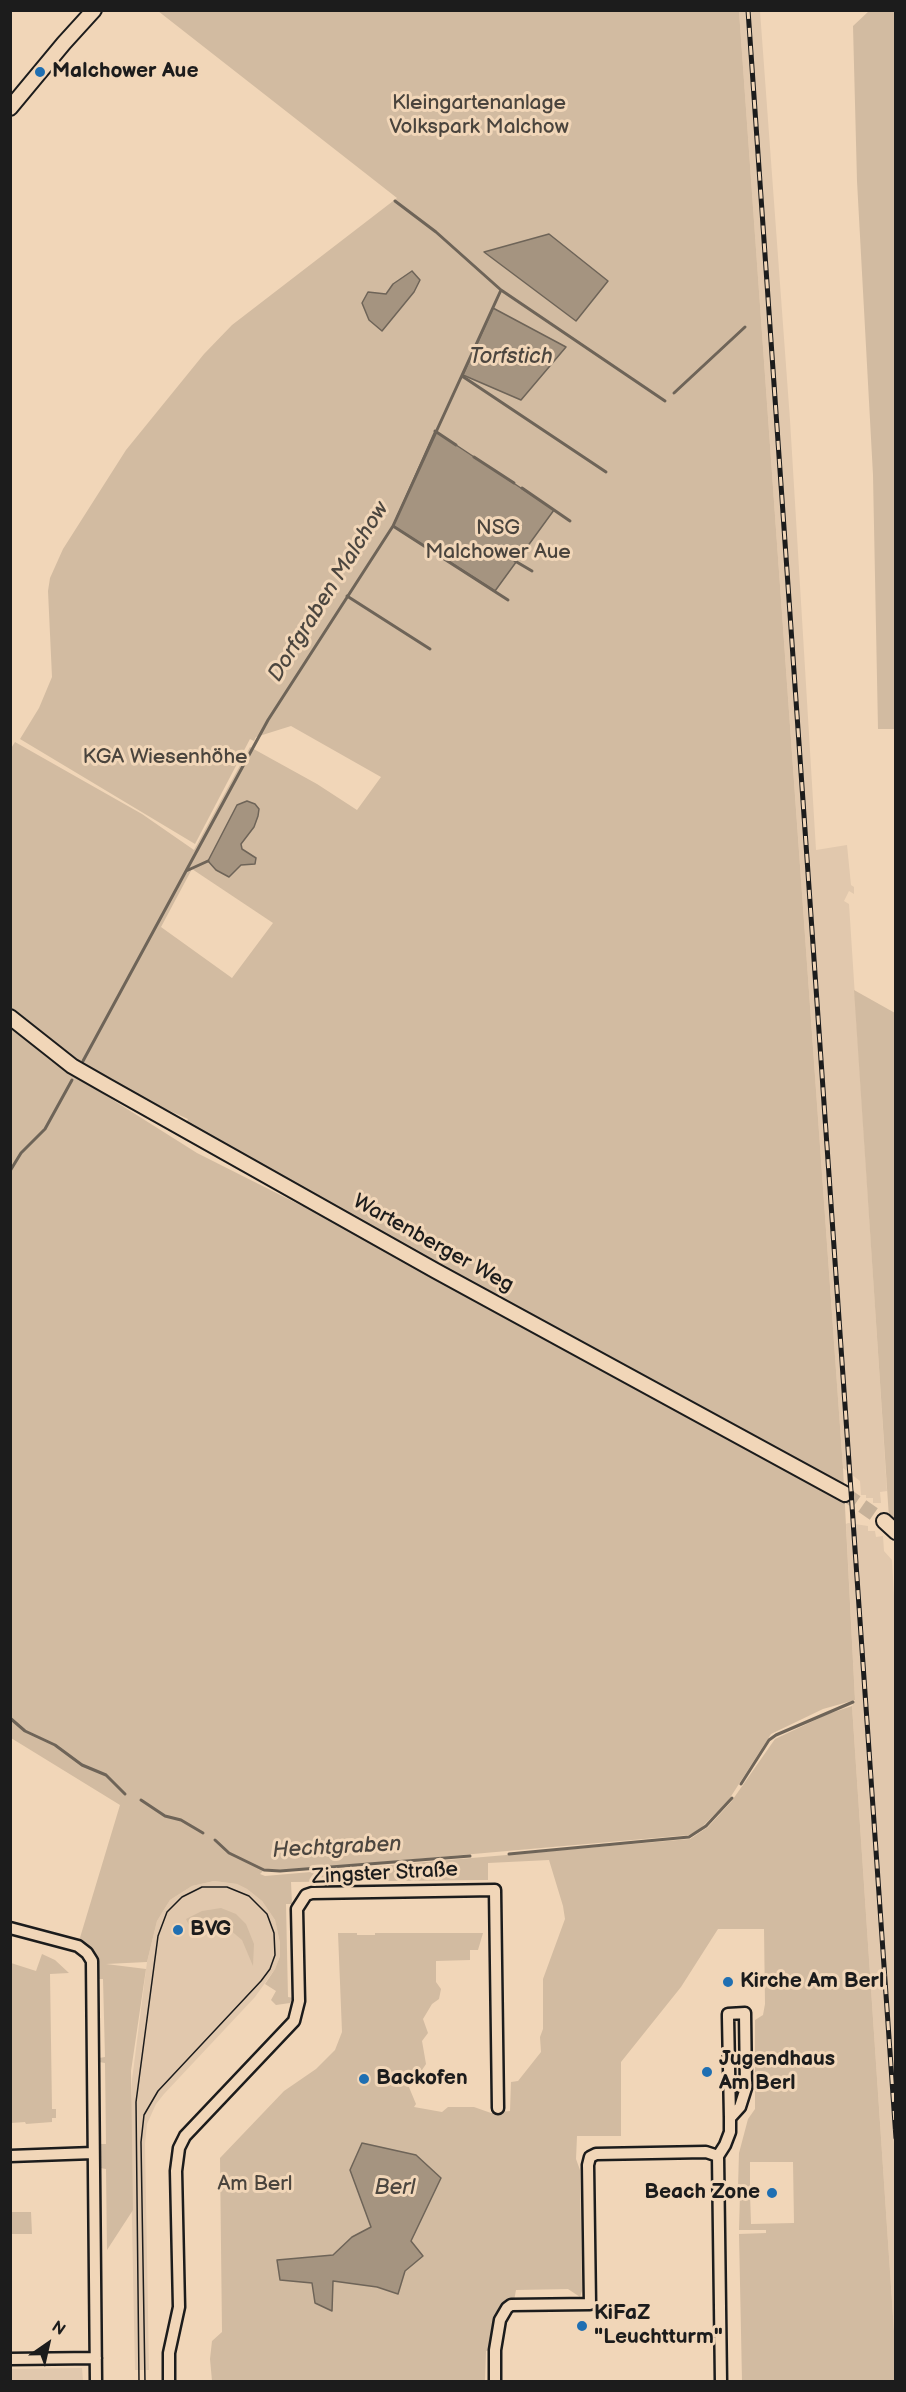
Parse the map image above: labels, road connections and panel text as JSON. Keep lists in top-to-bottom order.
{
  "streets": {
    "main road": ["Wartenberger Weg"],
    "street": ["Zingster Straße"]
  },
  "water": [
    "Torfstich",
    "Dorfgraben Malchow",
    "Hechtgraben",
    "Berl"
  ],
  "parks": [
    "Kleingartenanlage Volkspark Malchow",
    "NSG Malchower Aue",
    "KGA Wiesenhöhe",
    "Am Berl"
  ],
  "places": [
    "Malchower Aue",
    "BVG",
    "Kirche Am Berl",
    "Jugendhaus Am Berl",
    "Backofen",
    "Beach Zone",
    "KiFaZ \"Leuchtturm\""
  ],
  "north": "top right"
}
